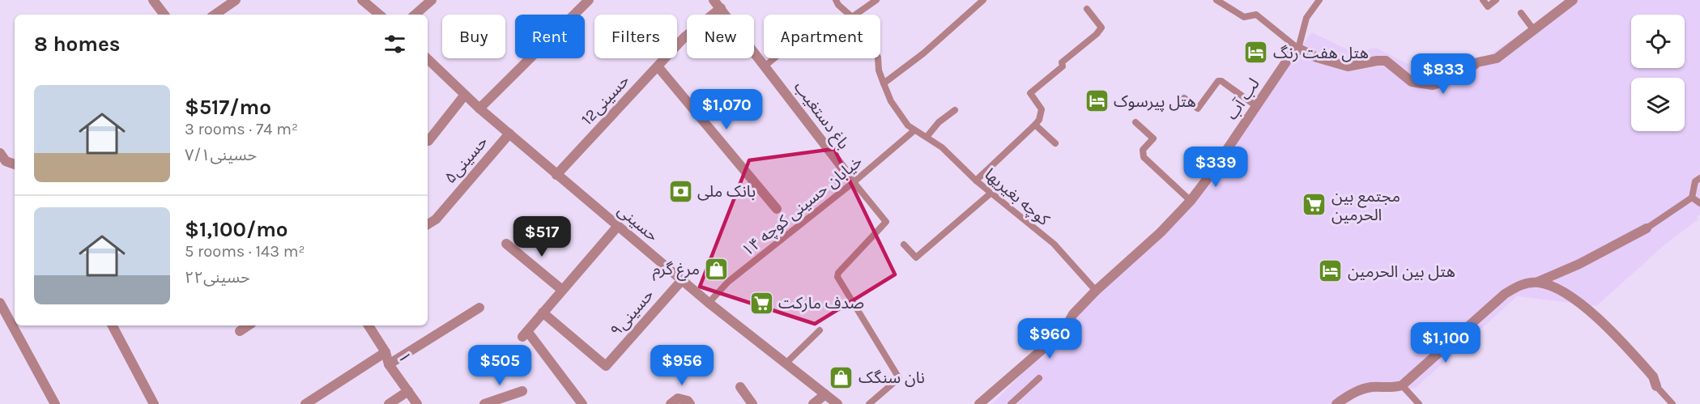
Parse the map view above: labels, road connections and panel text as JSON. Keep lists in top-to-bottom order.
{
  "streets": {
    "street": [
      "لب آب",
      "حسینی12",
      "باغ دستغیب",
      "حسینی۵",
      "حسینی",
      "حسینی۹",
      "۱"
    ],
    "lane": ["کوچه بغیریها", "خیابان حسینی کوچه ۱۴"]
  },
  "crossings": [
    ["لب آب", "کوچه بغیریها"],
    ["حسینی12", "باغ دستغیب"],
    ["حسینی12", "حسینی"],
    ["باغ دستغیب", "خیابان حسینی کوچه ۱۴"],
    ["حسینی۵", "حسینی"],
    ["کوچه بغیریها", "خیابان حسینی کوچه ۱۴"],
    ["خیابان حسینی کوچه ۱۴", "حسینی"],
    ["حسینی", "حسینی۹"]
  ],
  "places": {
    "hotel": ["هتل هفت رنگ", "هتل پیرسوک", "هتل بین‌ الحرمین"],
    "bank": ["بانک ملی"],
    "supermarket": ["مجتمع بین الحرمین", "صدف مارکت"],
    "shop": ["مرغ گرم", "نان سنگک"]
  },
  "page": {
    "chip": [
      "Buy",
      "Rent",
      "Filters",
      "New",
      "Apartment"
    ],
    "heading": "8 homes",
    "price": [
      "$833",
      "$1,070",
      "$339",
      "$517",
      "$960",
      "$1,100",
      "$505",
      "$956"
    ],
    "list": [
      {
        "name": "$517/mo",
        "note": "3 rooms · 74 m² · حسینی۷/۱"
      },
      {
        "name": "$1,100/mo",
        "note": "5 rooms · 143 m² · حسینی۲۲"
      }
    ]
  }
}
